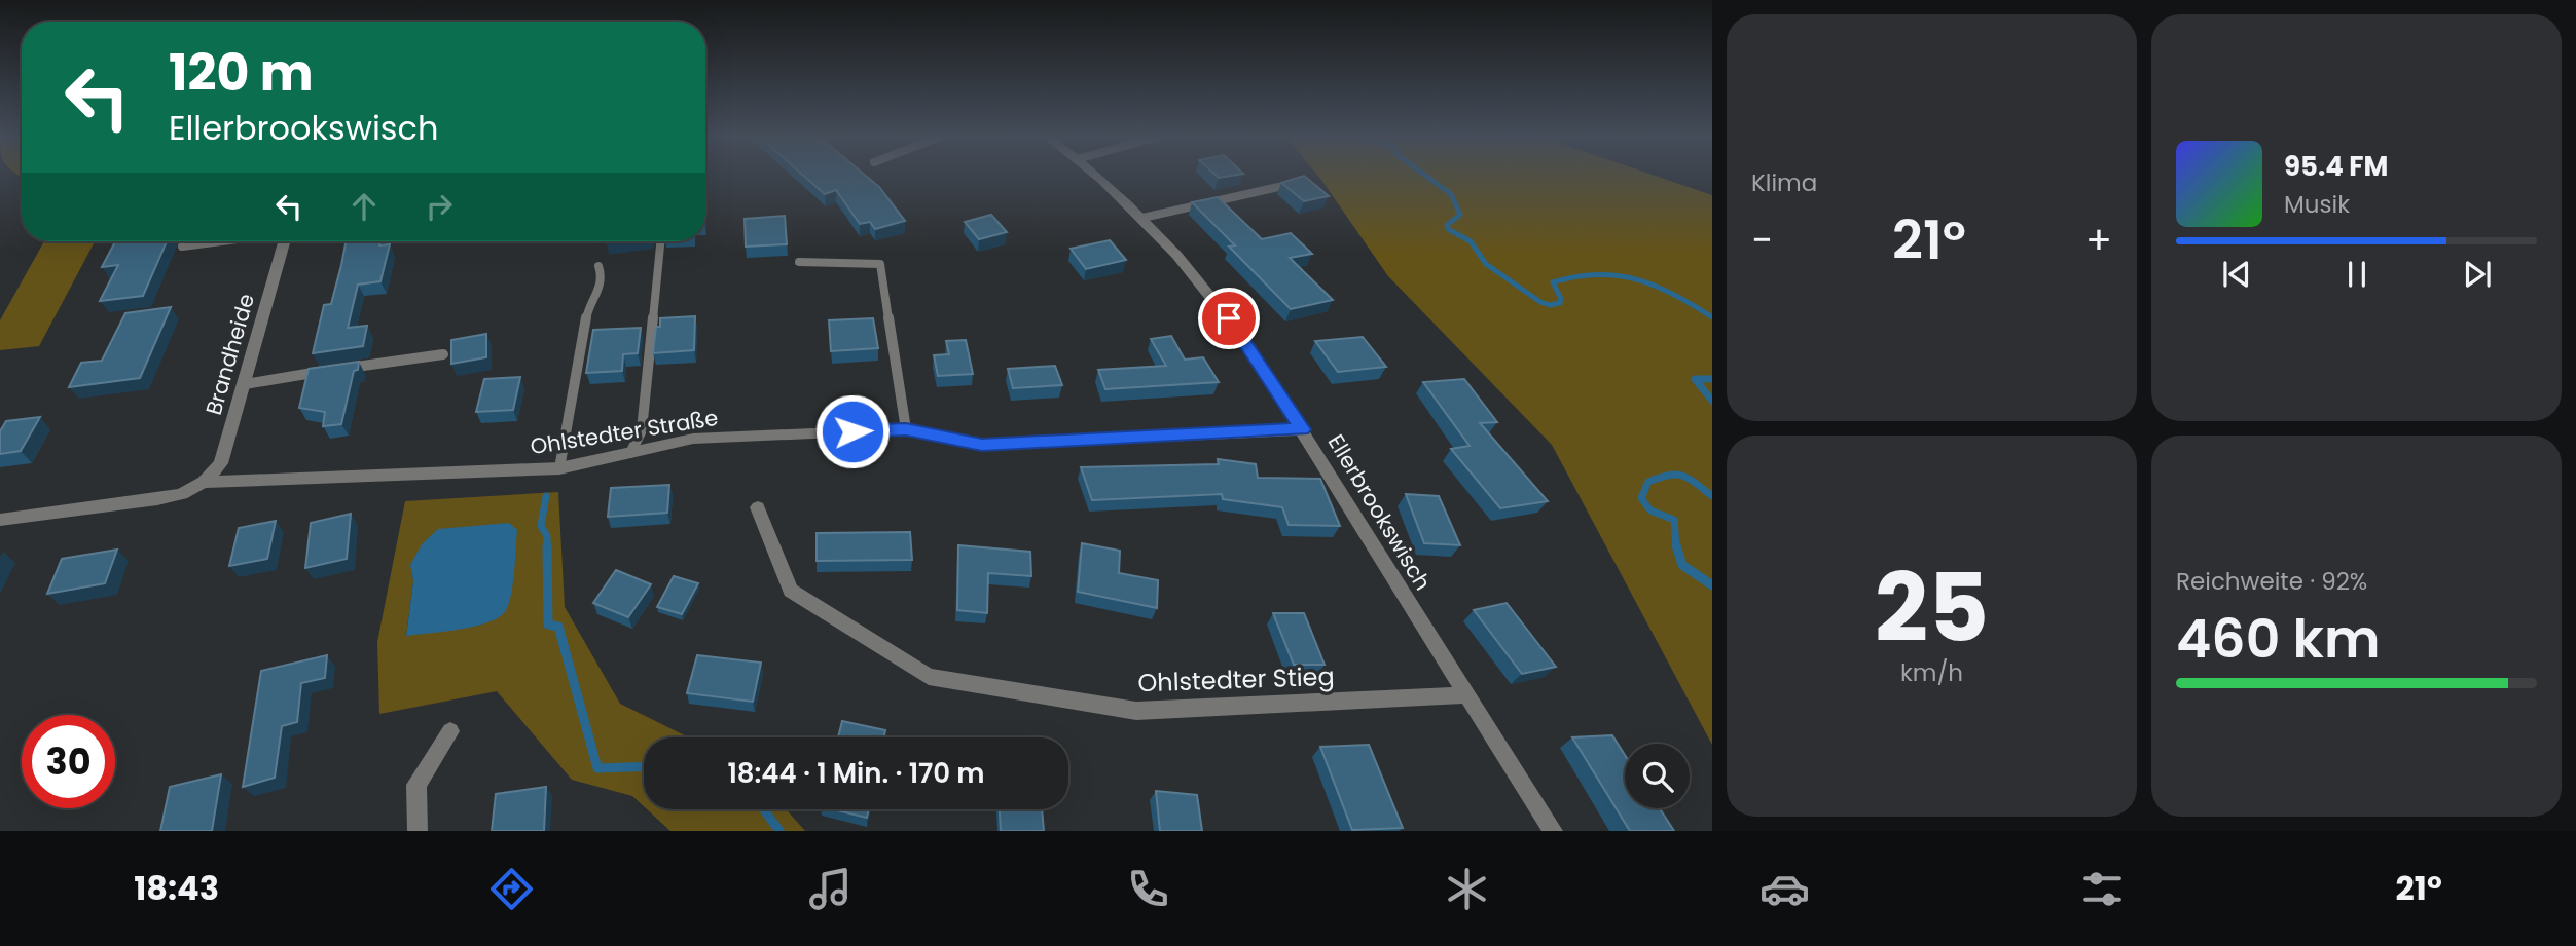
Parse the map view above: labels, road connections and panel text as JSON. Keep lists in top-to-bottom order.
{
  "streets": {
    "street": [
      "Brandheide",
      "Ohlstedter Straße",
      "Ellerbrookswisch",
      "Ohlstedter Stieg"
    ]
  },
  "crossings": [
    ["Brandheide", "Ohlstedter Straße"],
    ["Ohlstedter Straße", "Ellerbrookswisch"],
    ["Ellerbrookswisch", "Ohlstedter Stieg"]
  ],
  "page": {
    "tile": [
      "Klima",
      ["25", "km/h"],
      ["Reichweite · 92%", "460 km"]
    ],
    "turn": ["120 m", "Ellerbrookswisch"],
    "song": ["95.4 FM", "Musik"],
    "heat": ["−", "21°", "+"],
    "limit": "30",
    "trip": "18:44 · 1 Min. · 170 m",
    "tabs": ["18:43", "21°"]
  }
}
